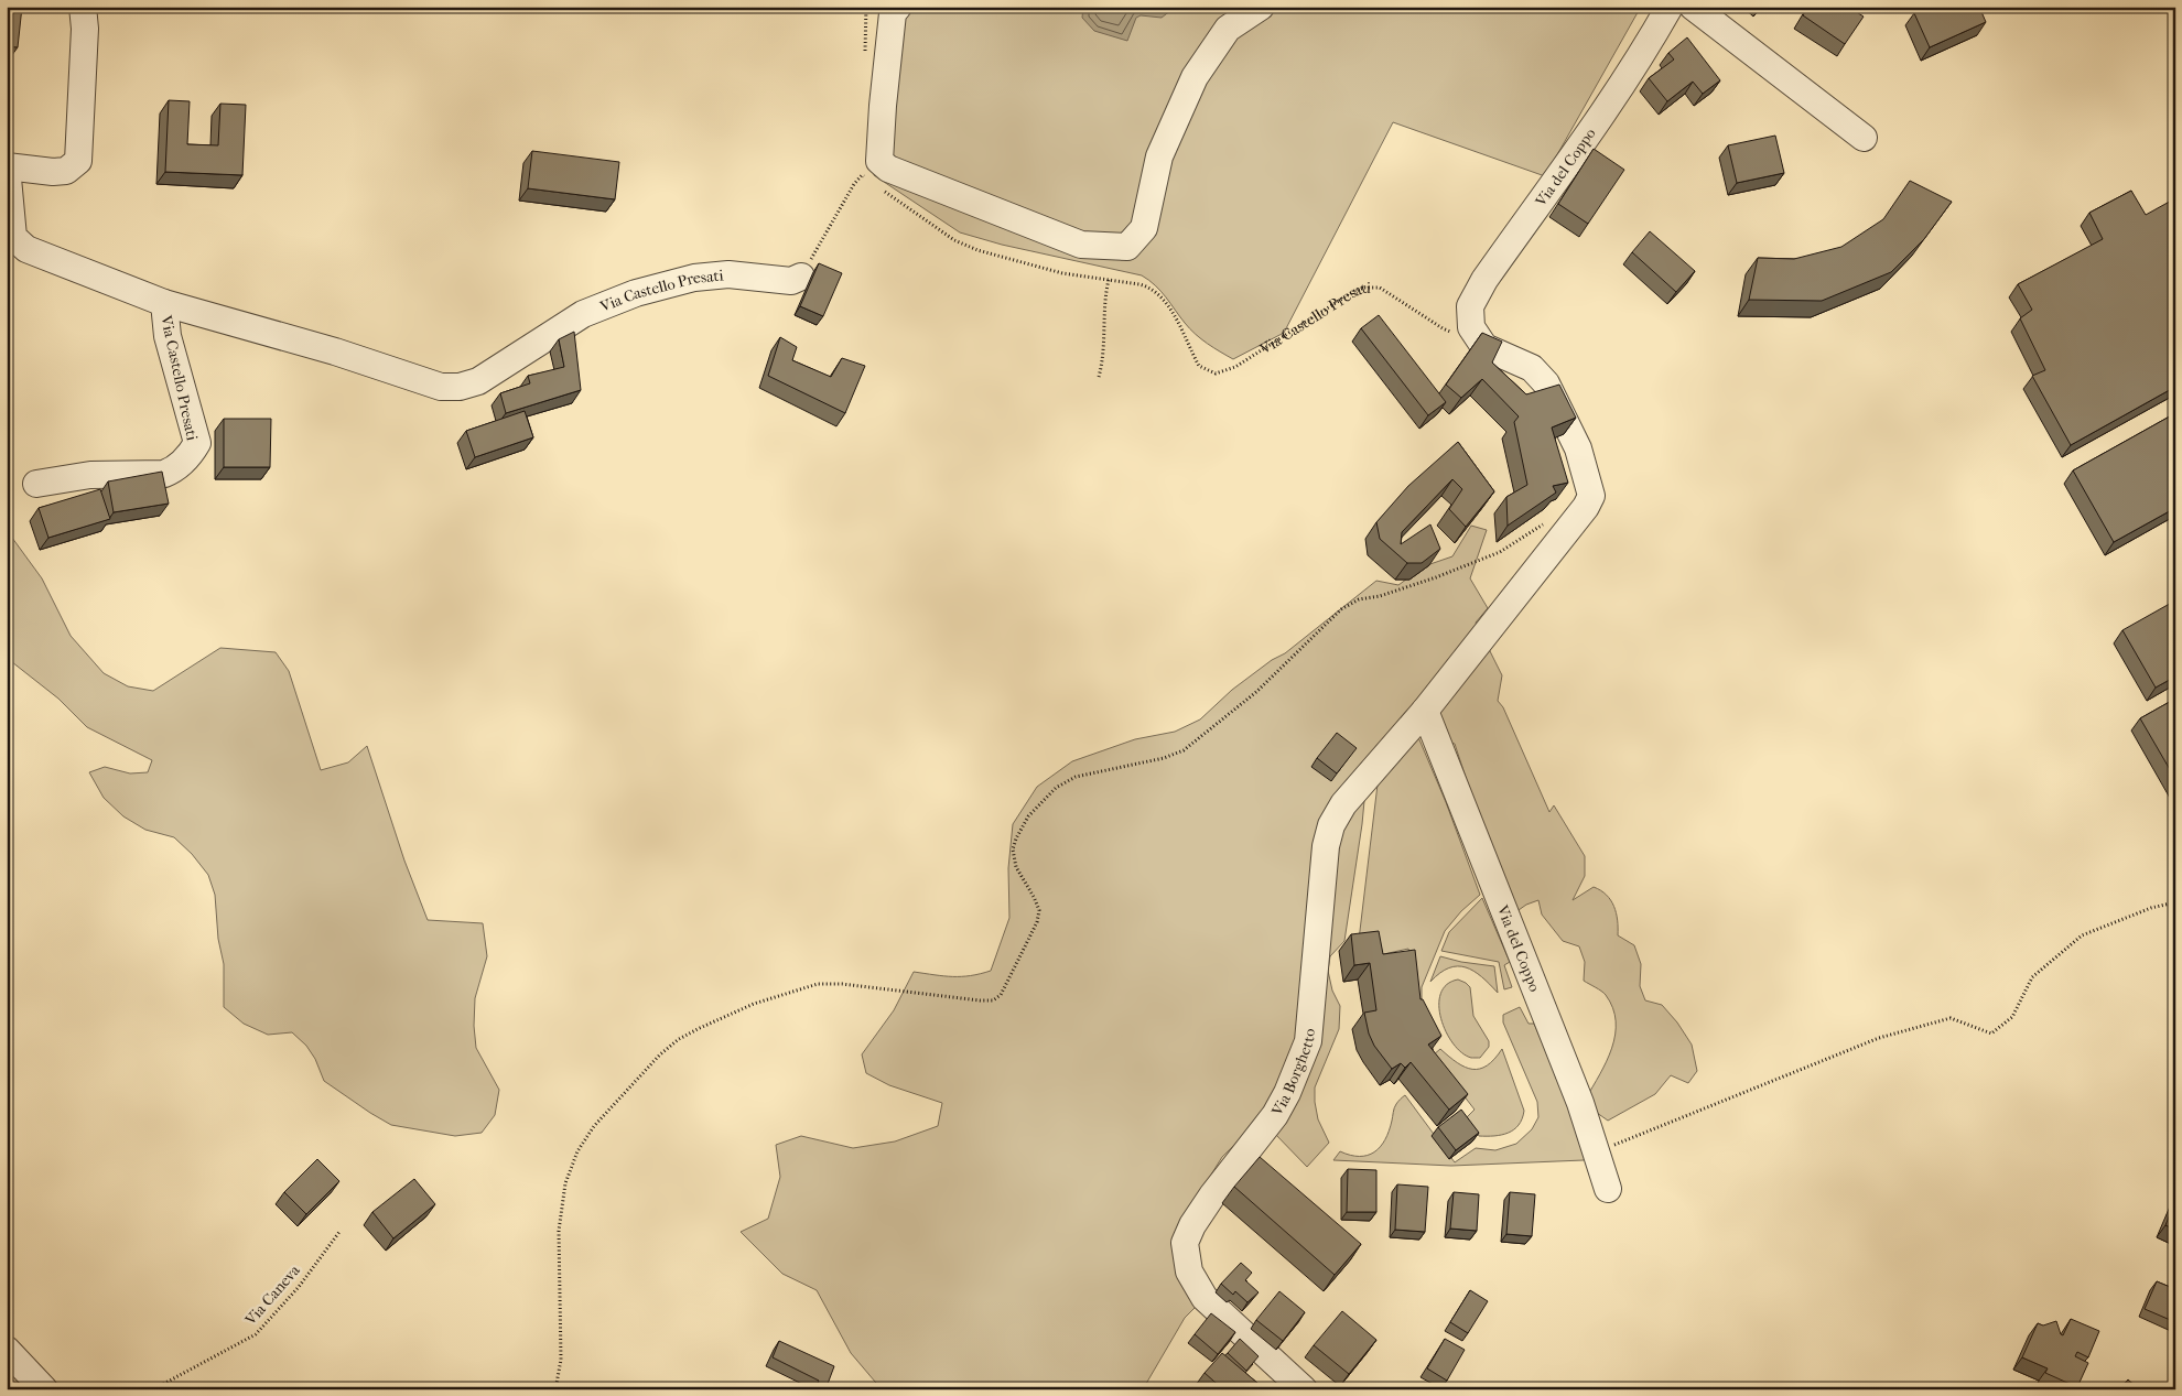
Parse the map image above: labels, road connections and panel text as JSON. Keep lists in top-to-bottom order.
{
  "streets": {
    "street": ["Via del Coppo", "Via Castello Presati", "Via Borghetto"],
    "path": ["Via Caneva"]
  },
  "crossings": [
    ["Via del Coppo", "Via Castello Presati"],
    ["Via del Coppo", "Via Borghetto"]
  ]
}
